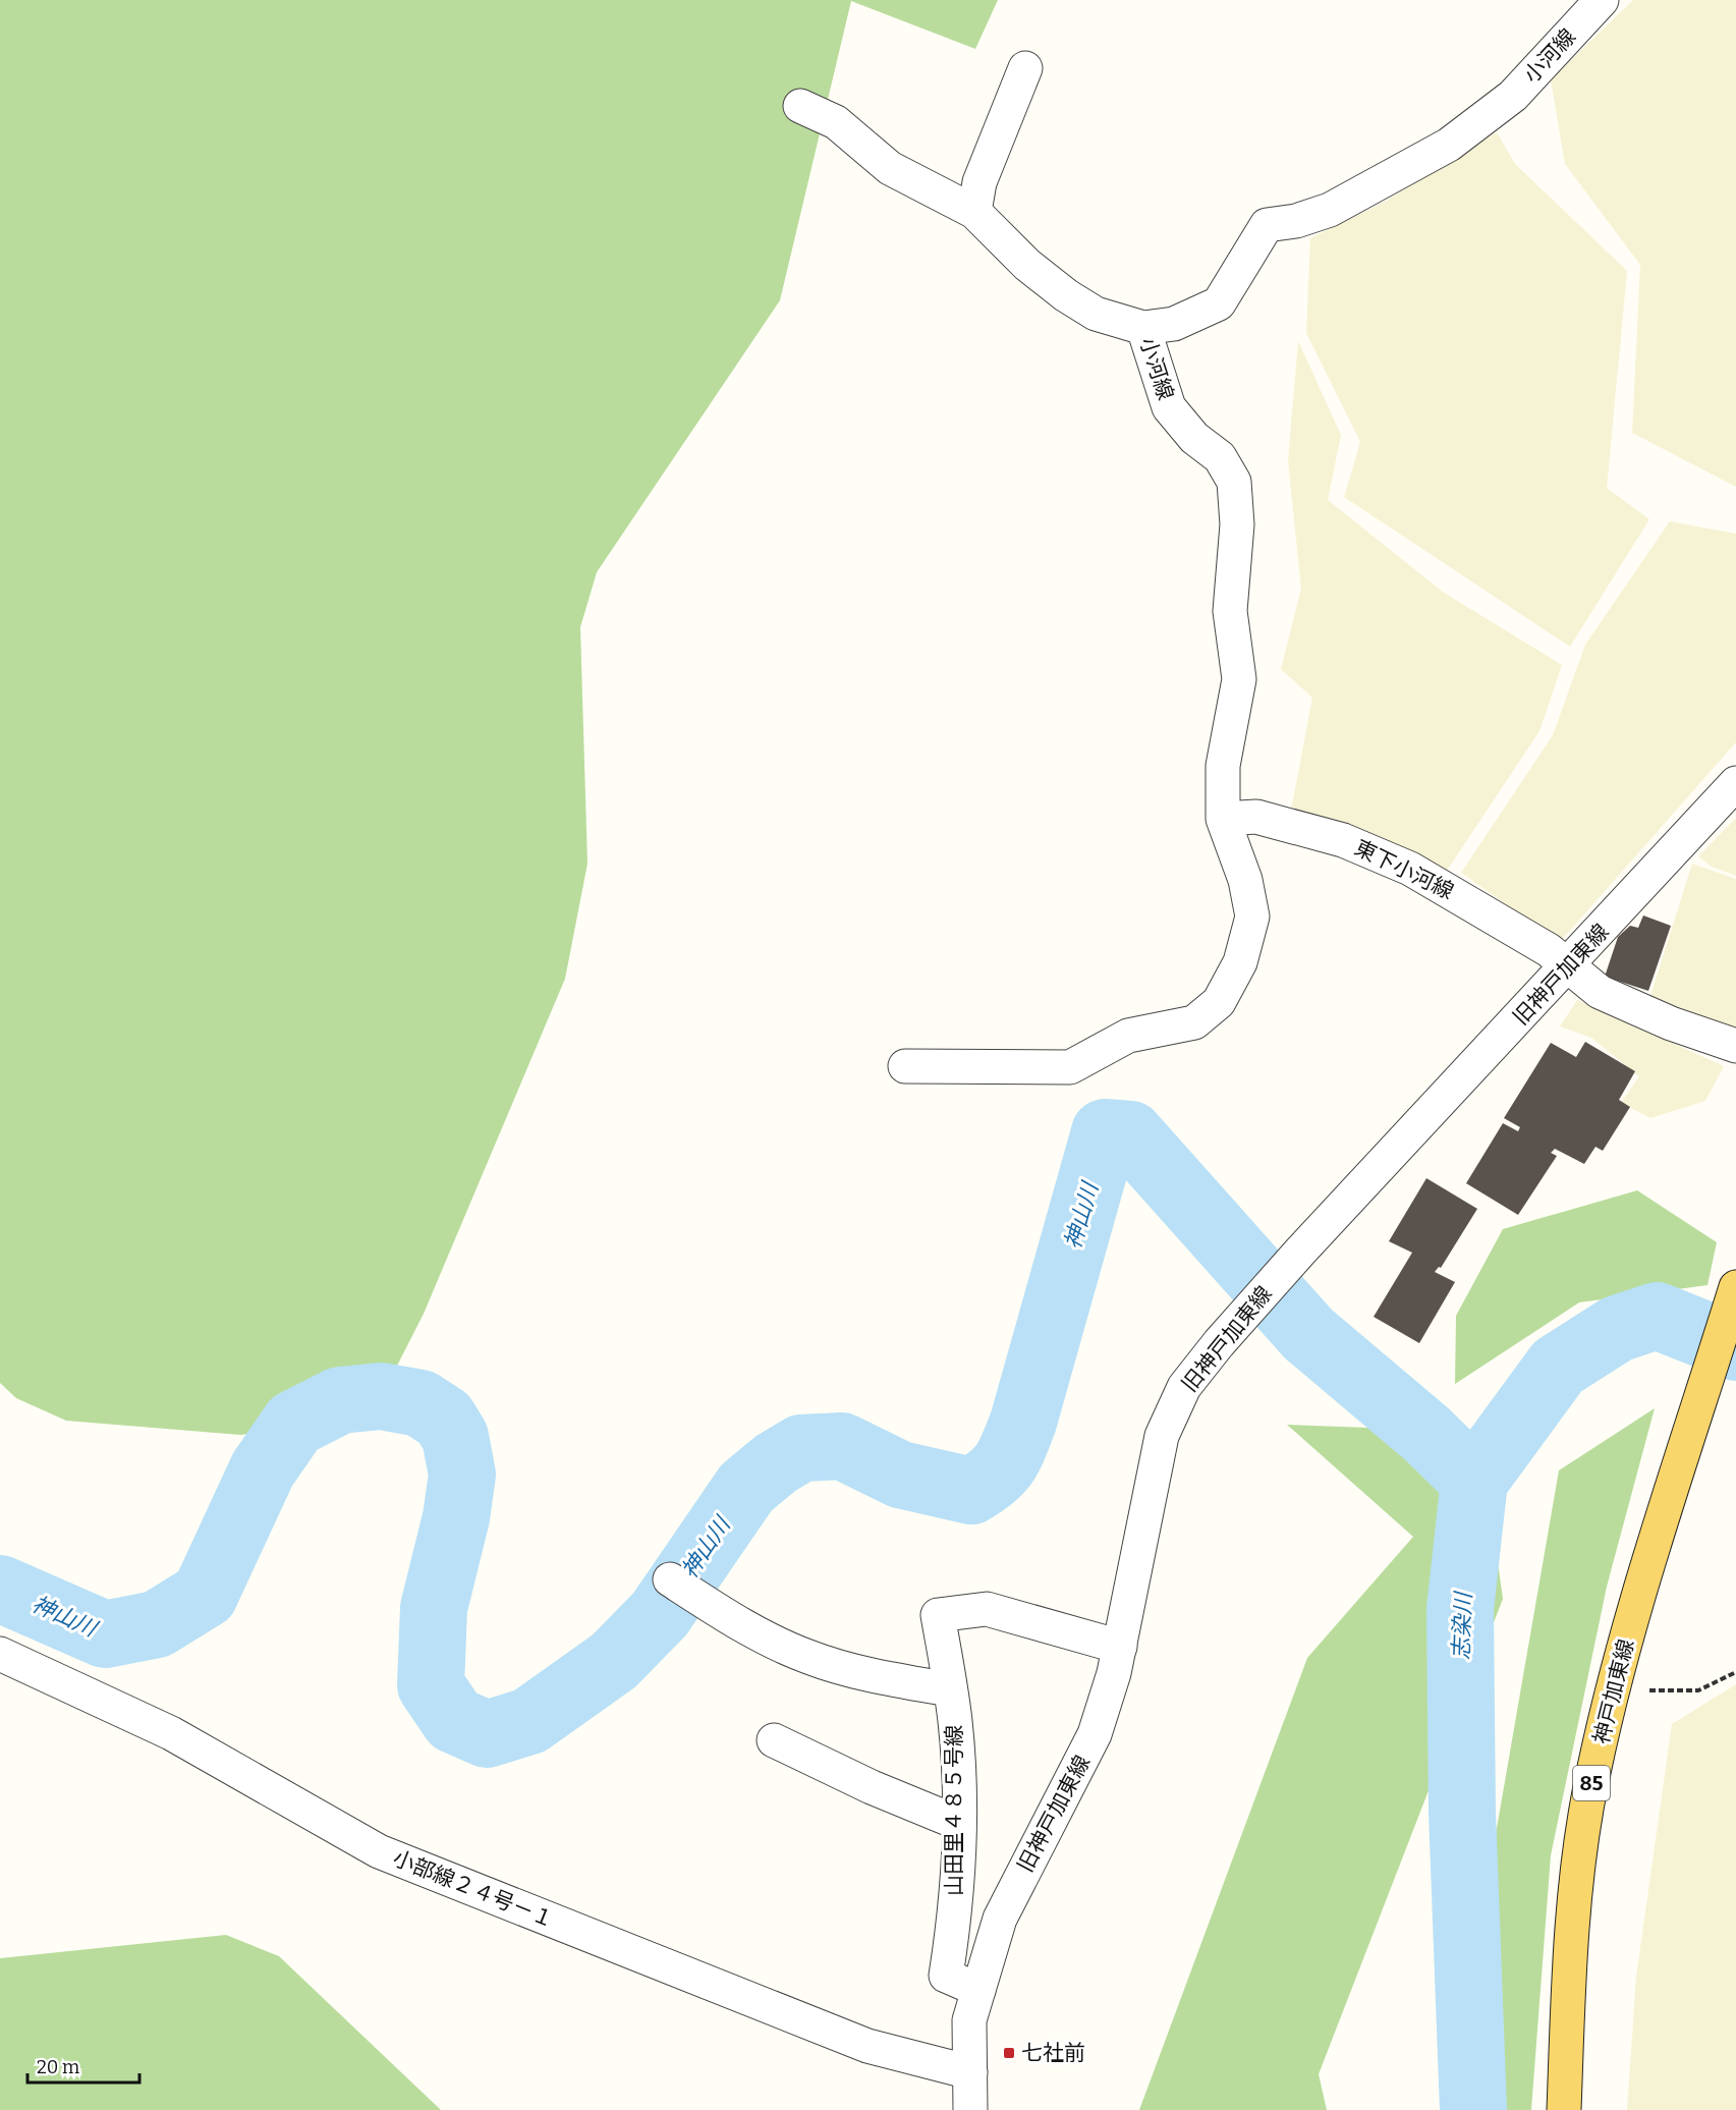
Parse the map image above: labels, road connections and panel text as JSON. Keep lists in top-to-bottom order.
{
  "streets": {
    "main road": ["神戸加東線", "85"],
    "street": [
      "小河線",
      "東下小河線",
      "旧神戸加東線",
      "山田里４８５号線",
      "小部線２４号－１"
    ]
  },
  "crossings": [
    ["小河線", "東下小河線"],
    ["東下小河線", "旧神戸加東線"],
    ["旧神戸加東線", "山田里４８５号線"],
    ["旧神戸加東線", "小部線２４号－１"]
  ],
  "water": ["神山川", "志染川"],
  "places": {
    "transit": ["七社前"]
  },
  "scale_bar": "20 m"
}
